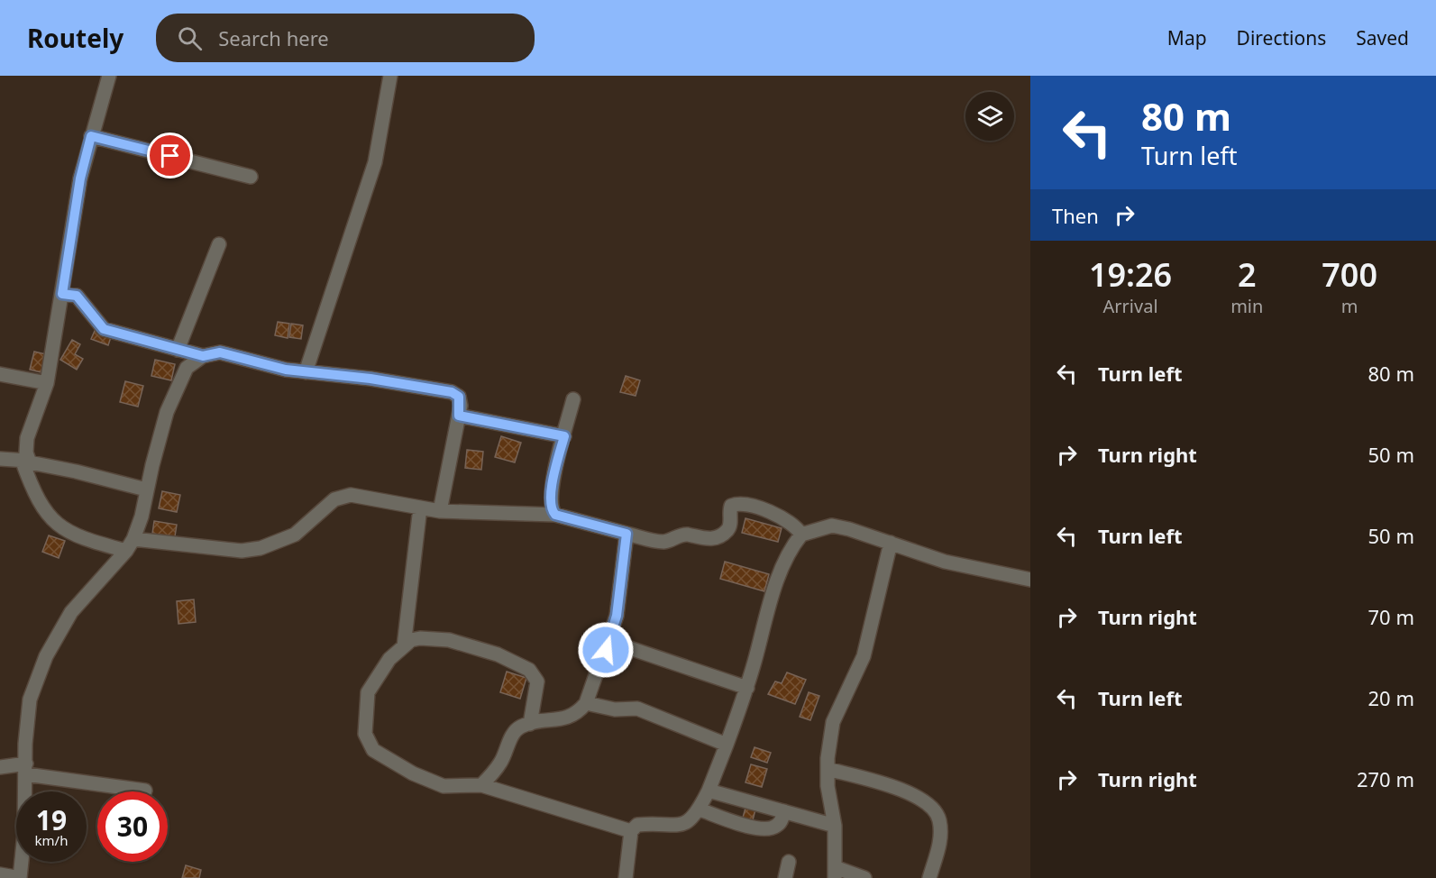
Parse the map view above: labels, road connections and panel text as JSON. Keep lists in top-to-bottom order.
{
  "page": {
    "header": "Routely",
    "search": "Search here",
    "nav": ["Map", "Directions", "Saved"],
    "turn": ["80 m", "Turn left"],
    "then": "Then",
    "eta": [
      "19:26",
      "Arrival",
      "2",
      "min",
      "700",
      "m"
    ],
    "list": [
      {
        "name": "Turn left",
        "value": "80 m"
      },
      {
        "name": "Turn right",
        "value": "50 m"
      },
      {
        "name": "Turn left",
        "value": "50 m"
      },
      {
        "name": "Turn right",
        "value": "70 m"
      },
      {
        "name": "Turn left",
        "value": "20 m"
      },
      {
        "name": "Turn right",
        "value": "270 m"
      }
    ],
    "speed": "19 km/h",
    "limit": "30"
  }
}
